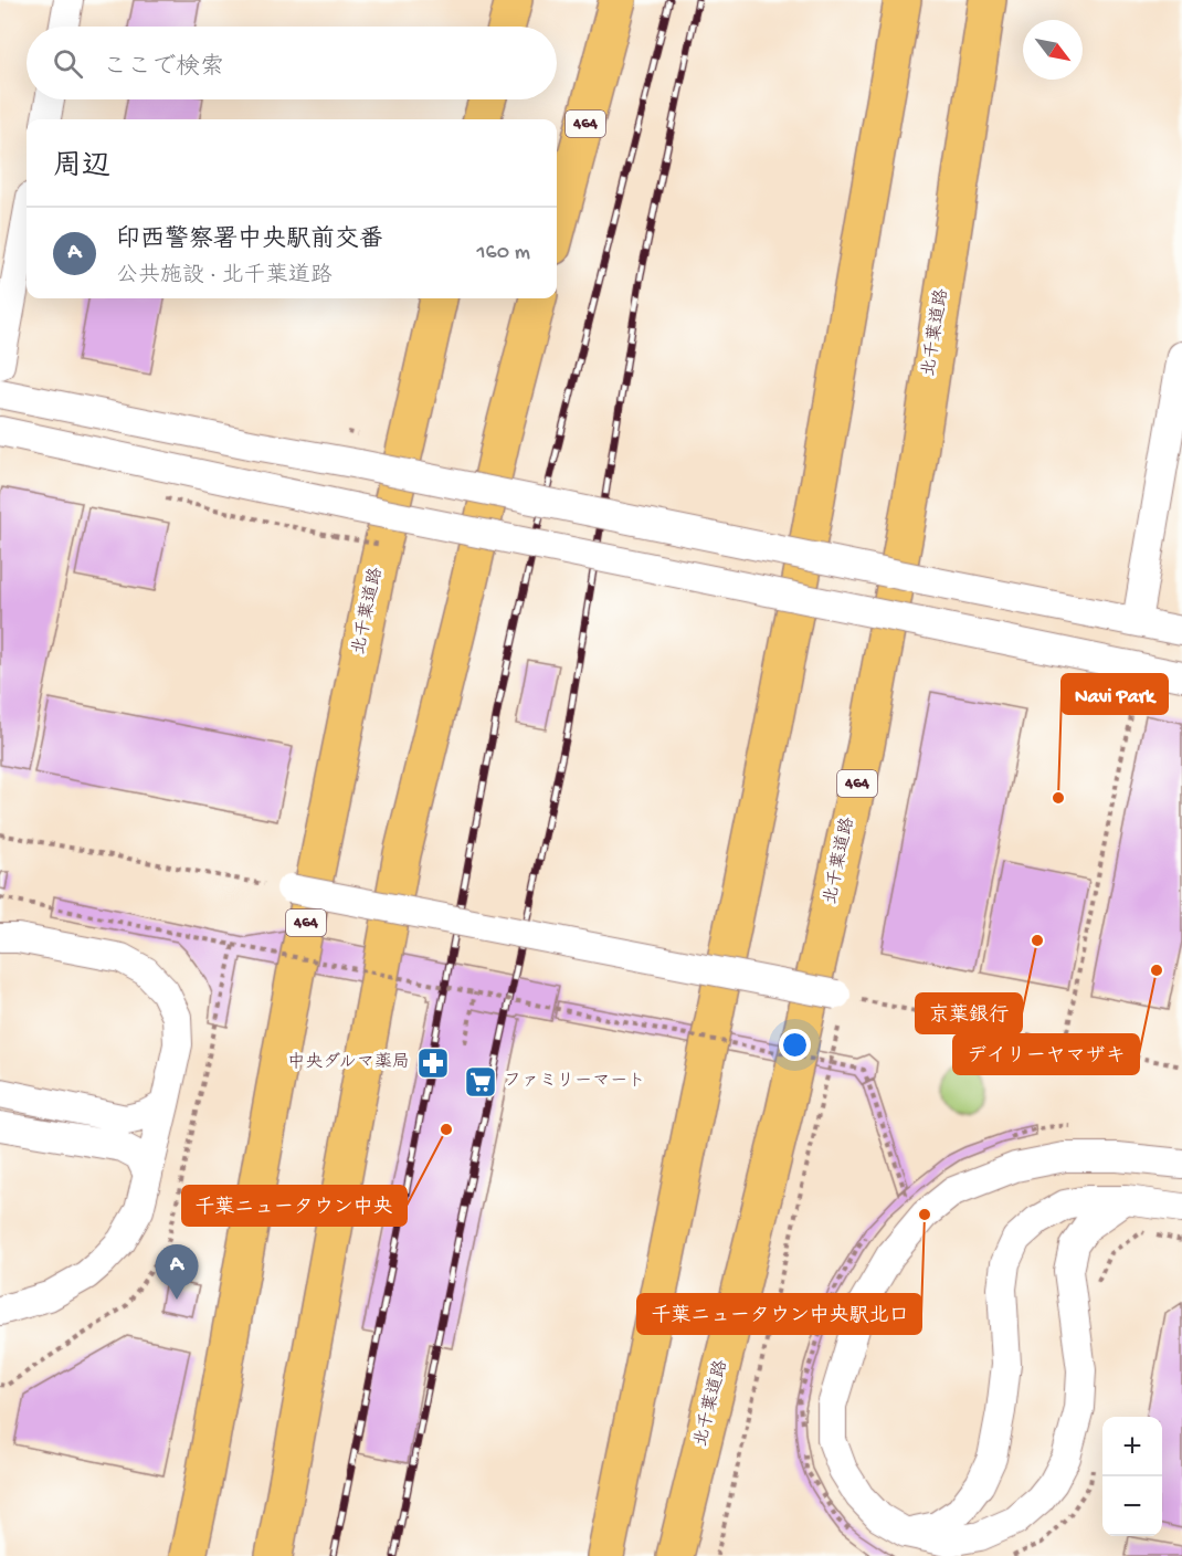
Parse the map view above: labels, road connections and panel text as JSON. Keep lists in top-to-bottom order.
{
  "streets": {
    "highway": ["464", "北千葉道路"]
  },
  "places": {
    "other": [
      "Navi Park",
      "京葉銀行",
      "デイリーヤマザキ",
      "千葉ニュータウン中央",
      "千葉ニュータウン中央駅北口"
    ],
    "pharmacy": ["中央ダルマ薬局"],
    "supermarket": ["ファミリーマート"]
  },
  "north": "bottom right",
  "page": {
    "search": "ここで検索",
    "heading": "周辺",
    "list": [
      {
        "mark": "A",
        "name": "印西警察署中央駅前交番",
        "note": "公共施設 · 北千葉道路",
        "value": "160 m"
      }
    ],
    "pins": "A",
    "map_buttons": ["+", "−"]
  }
}
